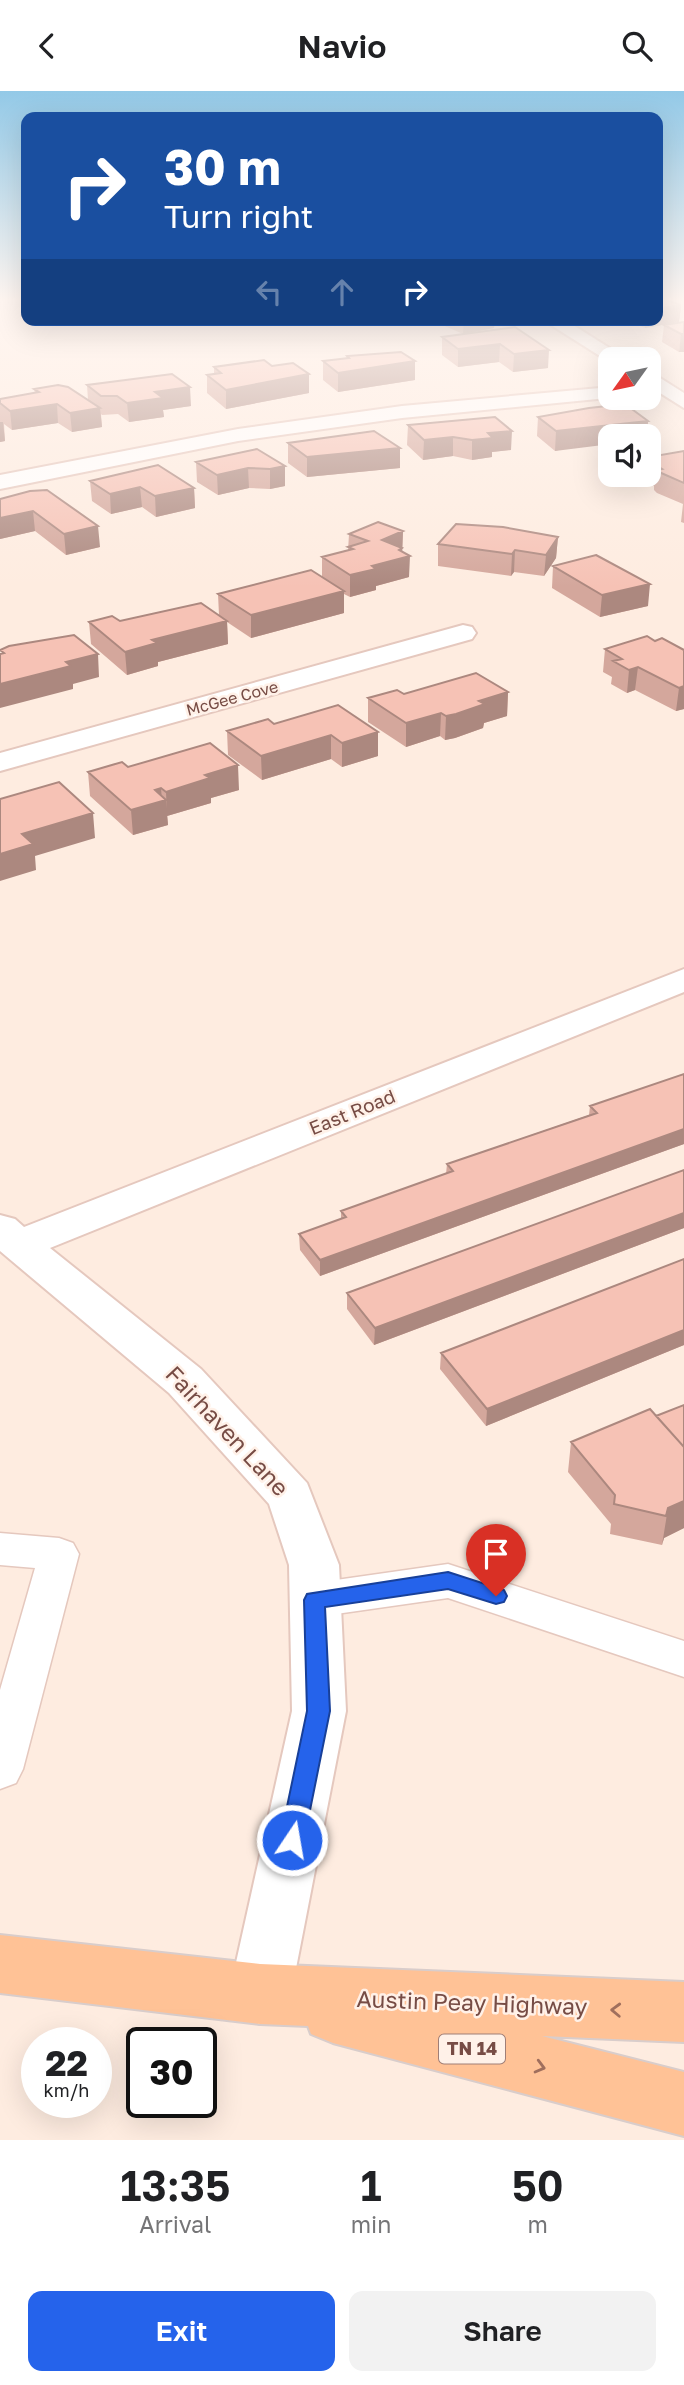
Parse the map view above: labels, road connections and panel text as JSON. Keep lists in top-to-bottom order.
{
  "streets": {
    "main road": ["Austin Peay Highway", "TN 14"],
    "street": ["McGee Cove", "East Road", "Fairhaven Lane"]
  },
  "crossings": [
    ["East Road", "Fairhaven Lane"],
    ["Fairhaven Lane", "Austin Peay Highway"]
  ],
  "north": "bottom left",
  "page": {
    "header": "Navio",
    "turn": ["30 m", "Turn right"],
    "speed": "22 km/h",
    "limit": "30",
    "eta": [
      "13:35",
      "Arrival",
      "1",
      "min",
      "50",
      "m"
    ],
    "buttons": ["Exit", "Share"]
  }
}
